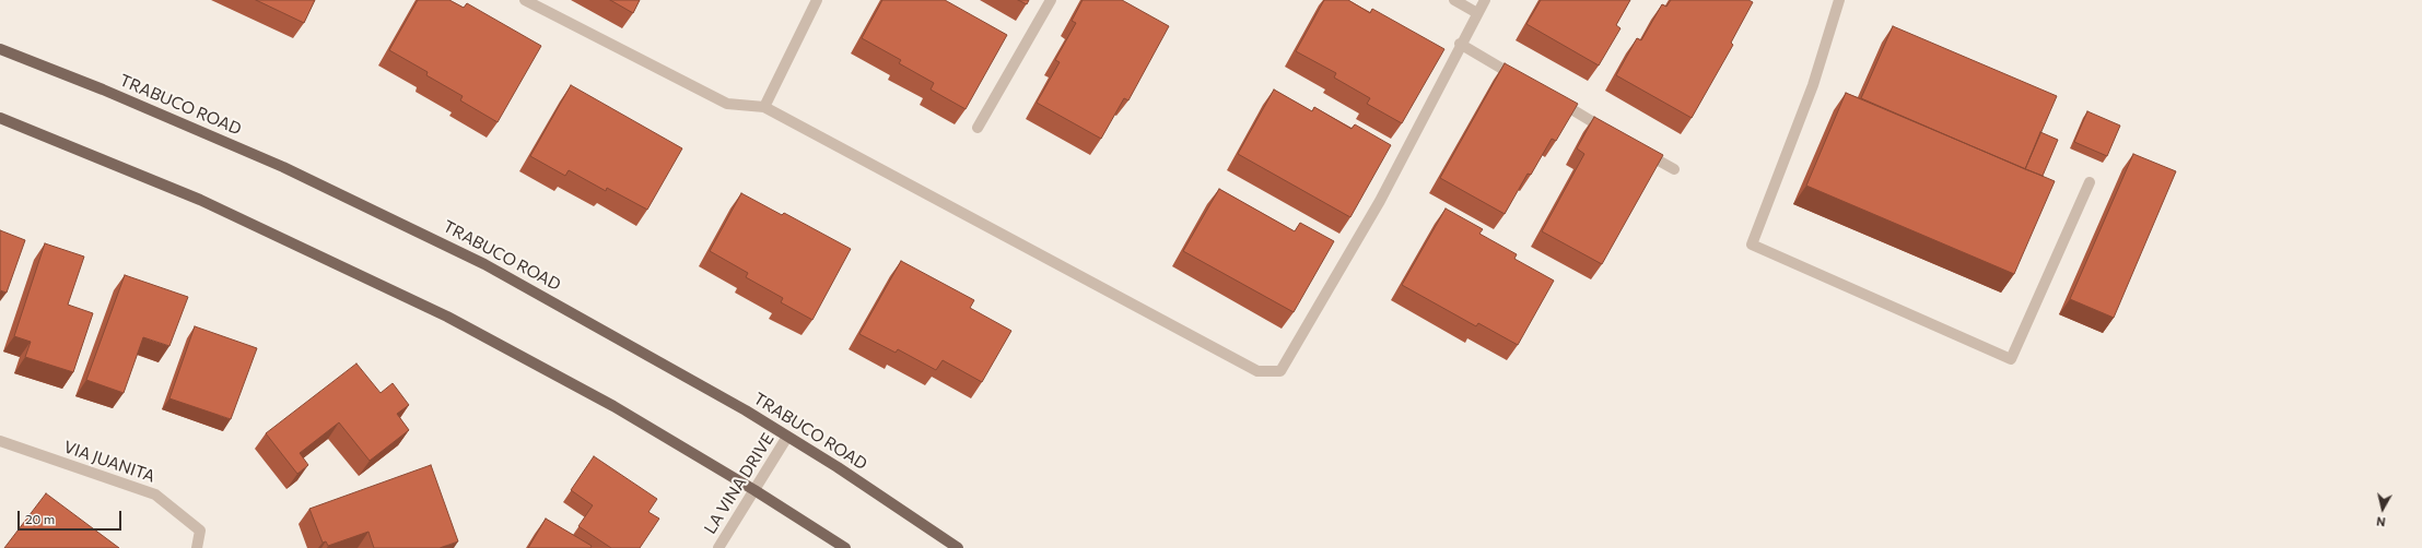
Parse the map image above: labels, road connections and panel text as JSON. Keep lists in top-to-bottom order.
{
  "streets": {
    "main road": ["TRABUCO ROAD"],
    "street": ["VIA JUANITA", "LA VINA DRIVE"]
  },
  "crossings": [
    ["TRABUCO ROAD", "LA VINA DRIVE"]
  ],
  "scale_bar": "20 m",
  "north": "bottom"
}
